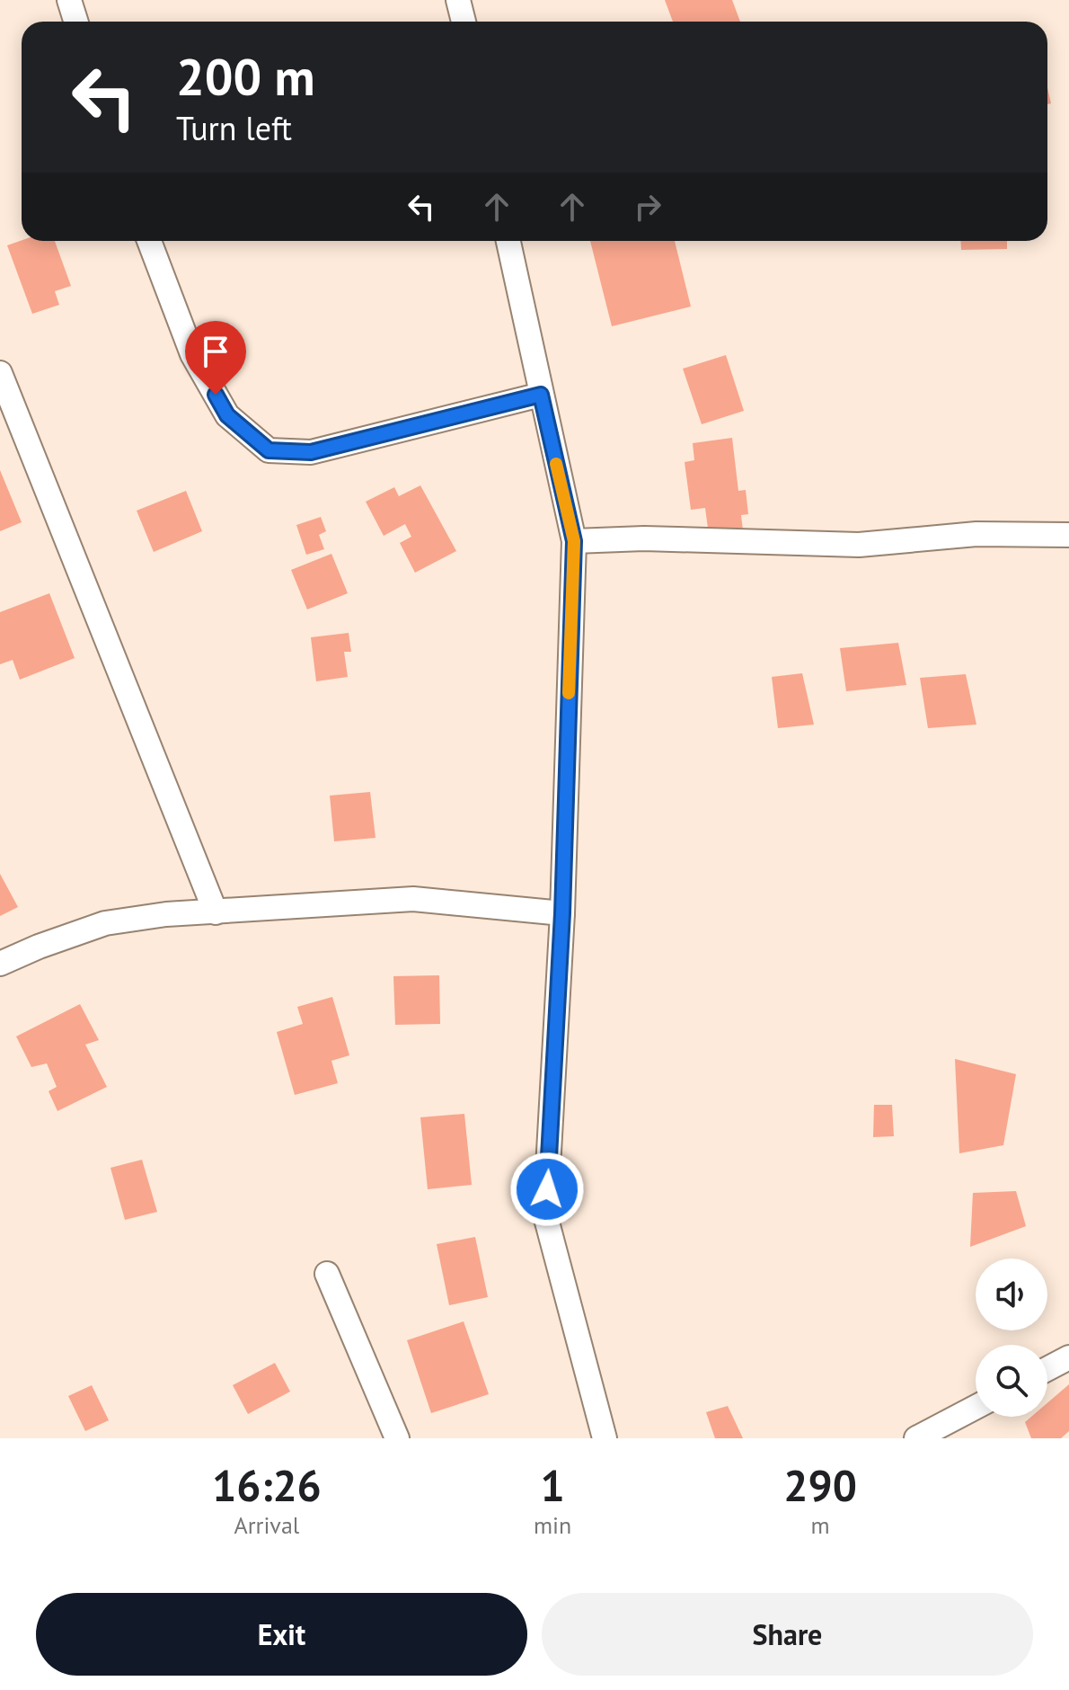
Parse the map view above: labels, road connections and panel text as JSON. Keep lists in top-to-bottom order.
{
  "page": {
    "turn": ["200 m", "Turn left"],
    "eta": [
      "16:26",
      "Arrival",
      "1",
      "min",
      "290",
      "m"
    ],
    "buttons": ["Exit", "Share"]
  }
}
